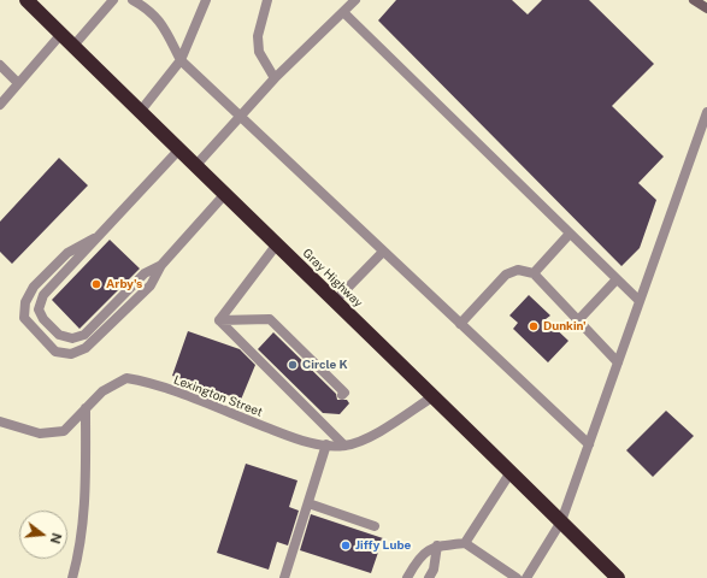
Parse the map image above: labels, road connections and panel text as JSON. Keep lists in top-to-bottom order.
{
  "streets": {
    "highway": ["Gray Highway"],
    "street": ["Lexington Street"]
  },
  "crossings": [
    ["Gray Highway", "Lexington Street"]
  ],
  "places": [
    "Arby's",
    "Dunkin'",
    "Circle K",
    "Jiffy Lube"
  ],
  "north": "right"
}
